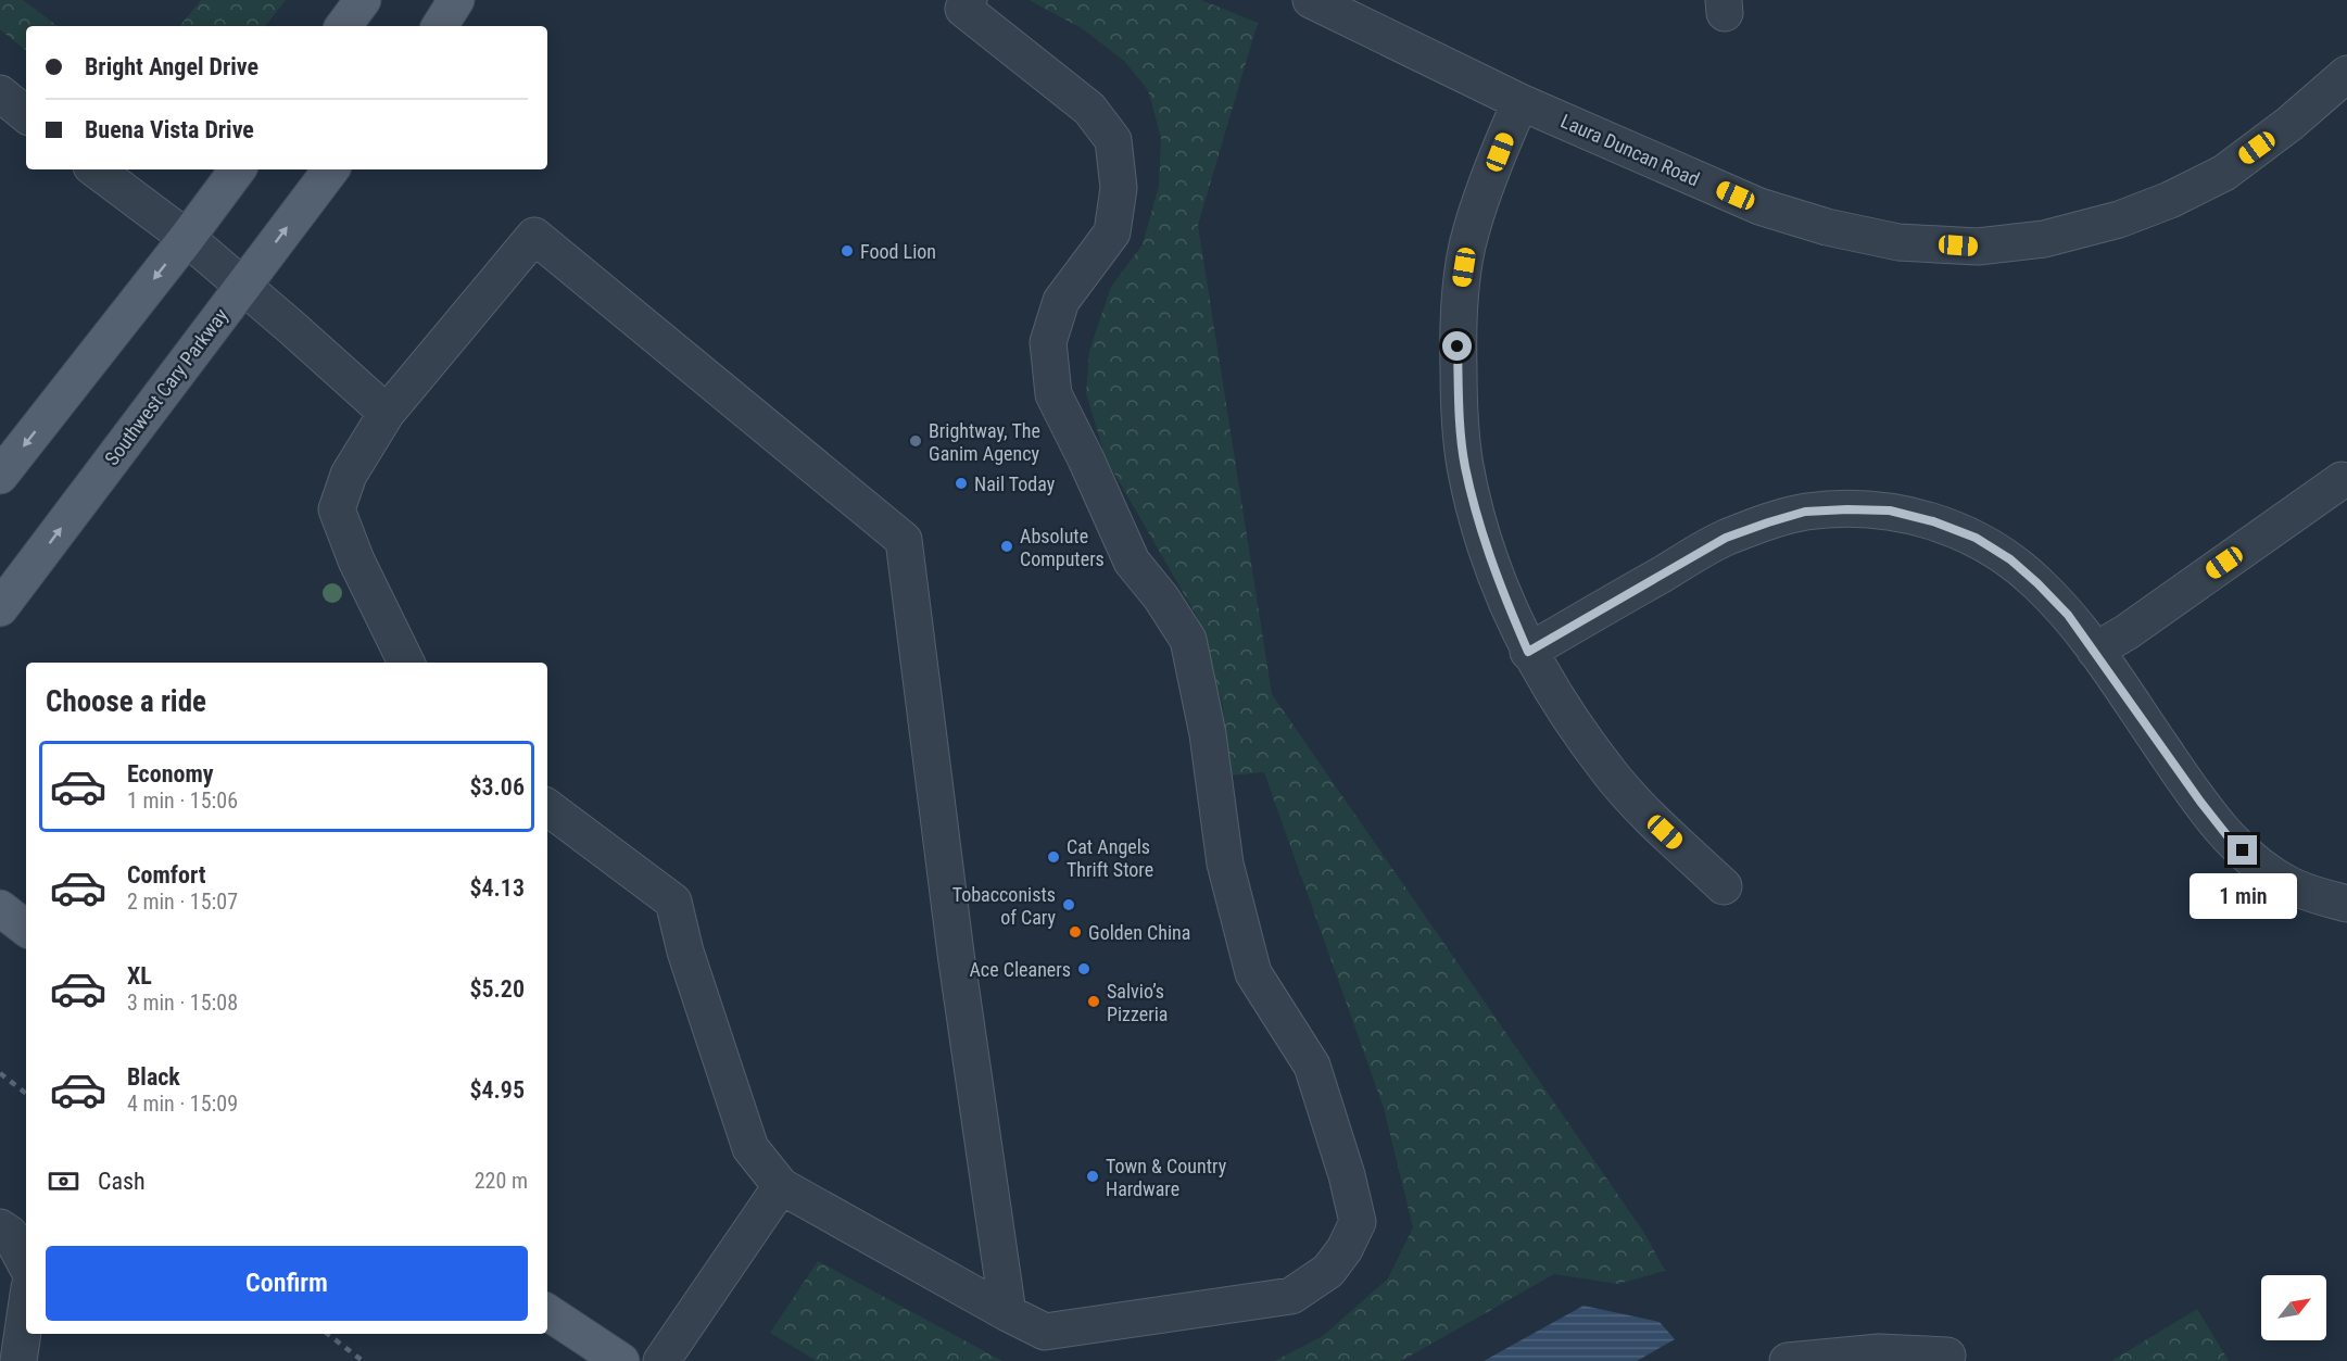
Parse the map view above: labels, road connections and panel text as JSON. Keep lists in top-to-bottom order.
{
  "streets": {
    "main road": ["Southwest Cary Parkway"],
    "street": ["Laura Duncan Road"]
  },
  "places": [
    "Food Lion",
    "Brightway, The Ganim Agency",
    "Nail Today",
    "Absolute Computers",
    "Cat Angels Thrift Store",
    "Tobacconists of Cary",
    "Golden China",
    "Ace Cleaners",
    "Salvio’s Pizzeria",
    "Town & Country Hardware"
  ],
  "north": "top right",
  "page": {
    "banner": ["Bright Angel Drive", "Buena Vista Drive"],
    "heading": "Choose a ride",
    "list": [
      {
        "name": "Economy",
        "note": "1 min · 15:06",
        "value": "$3.06"
      },
      {
        "name": "Comfort",
        "note": "2 min · 15:07",
        "value": "$4.13"
      },
      {
        "name": "XL",
        "note": "3 min · 15:08",
        "value": "$5.20"
      },
      {
        "name": "Black",
        "note": "4 min · 15:09",
        "value": "$4.95"
      }
    ],
    "bubble": "1 min",
    "pay": ["Cash", "220 m"],
    "buttons": "Confirm"
  }
}
